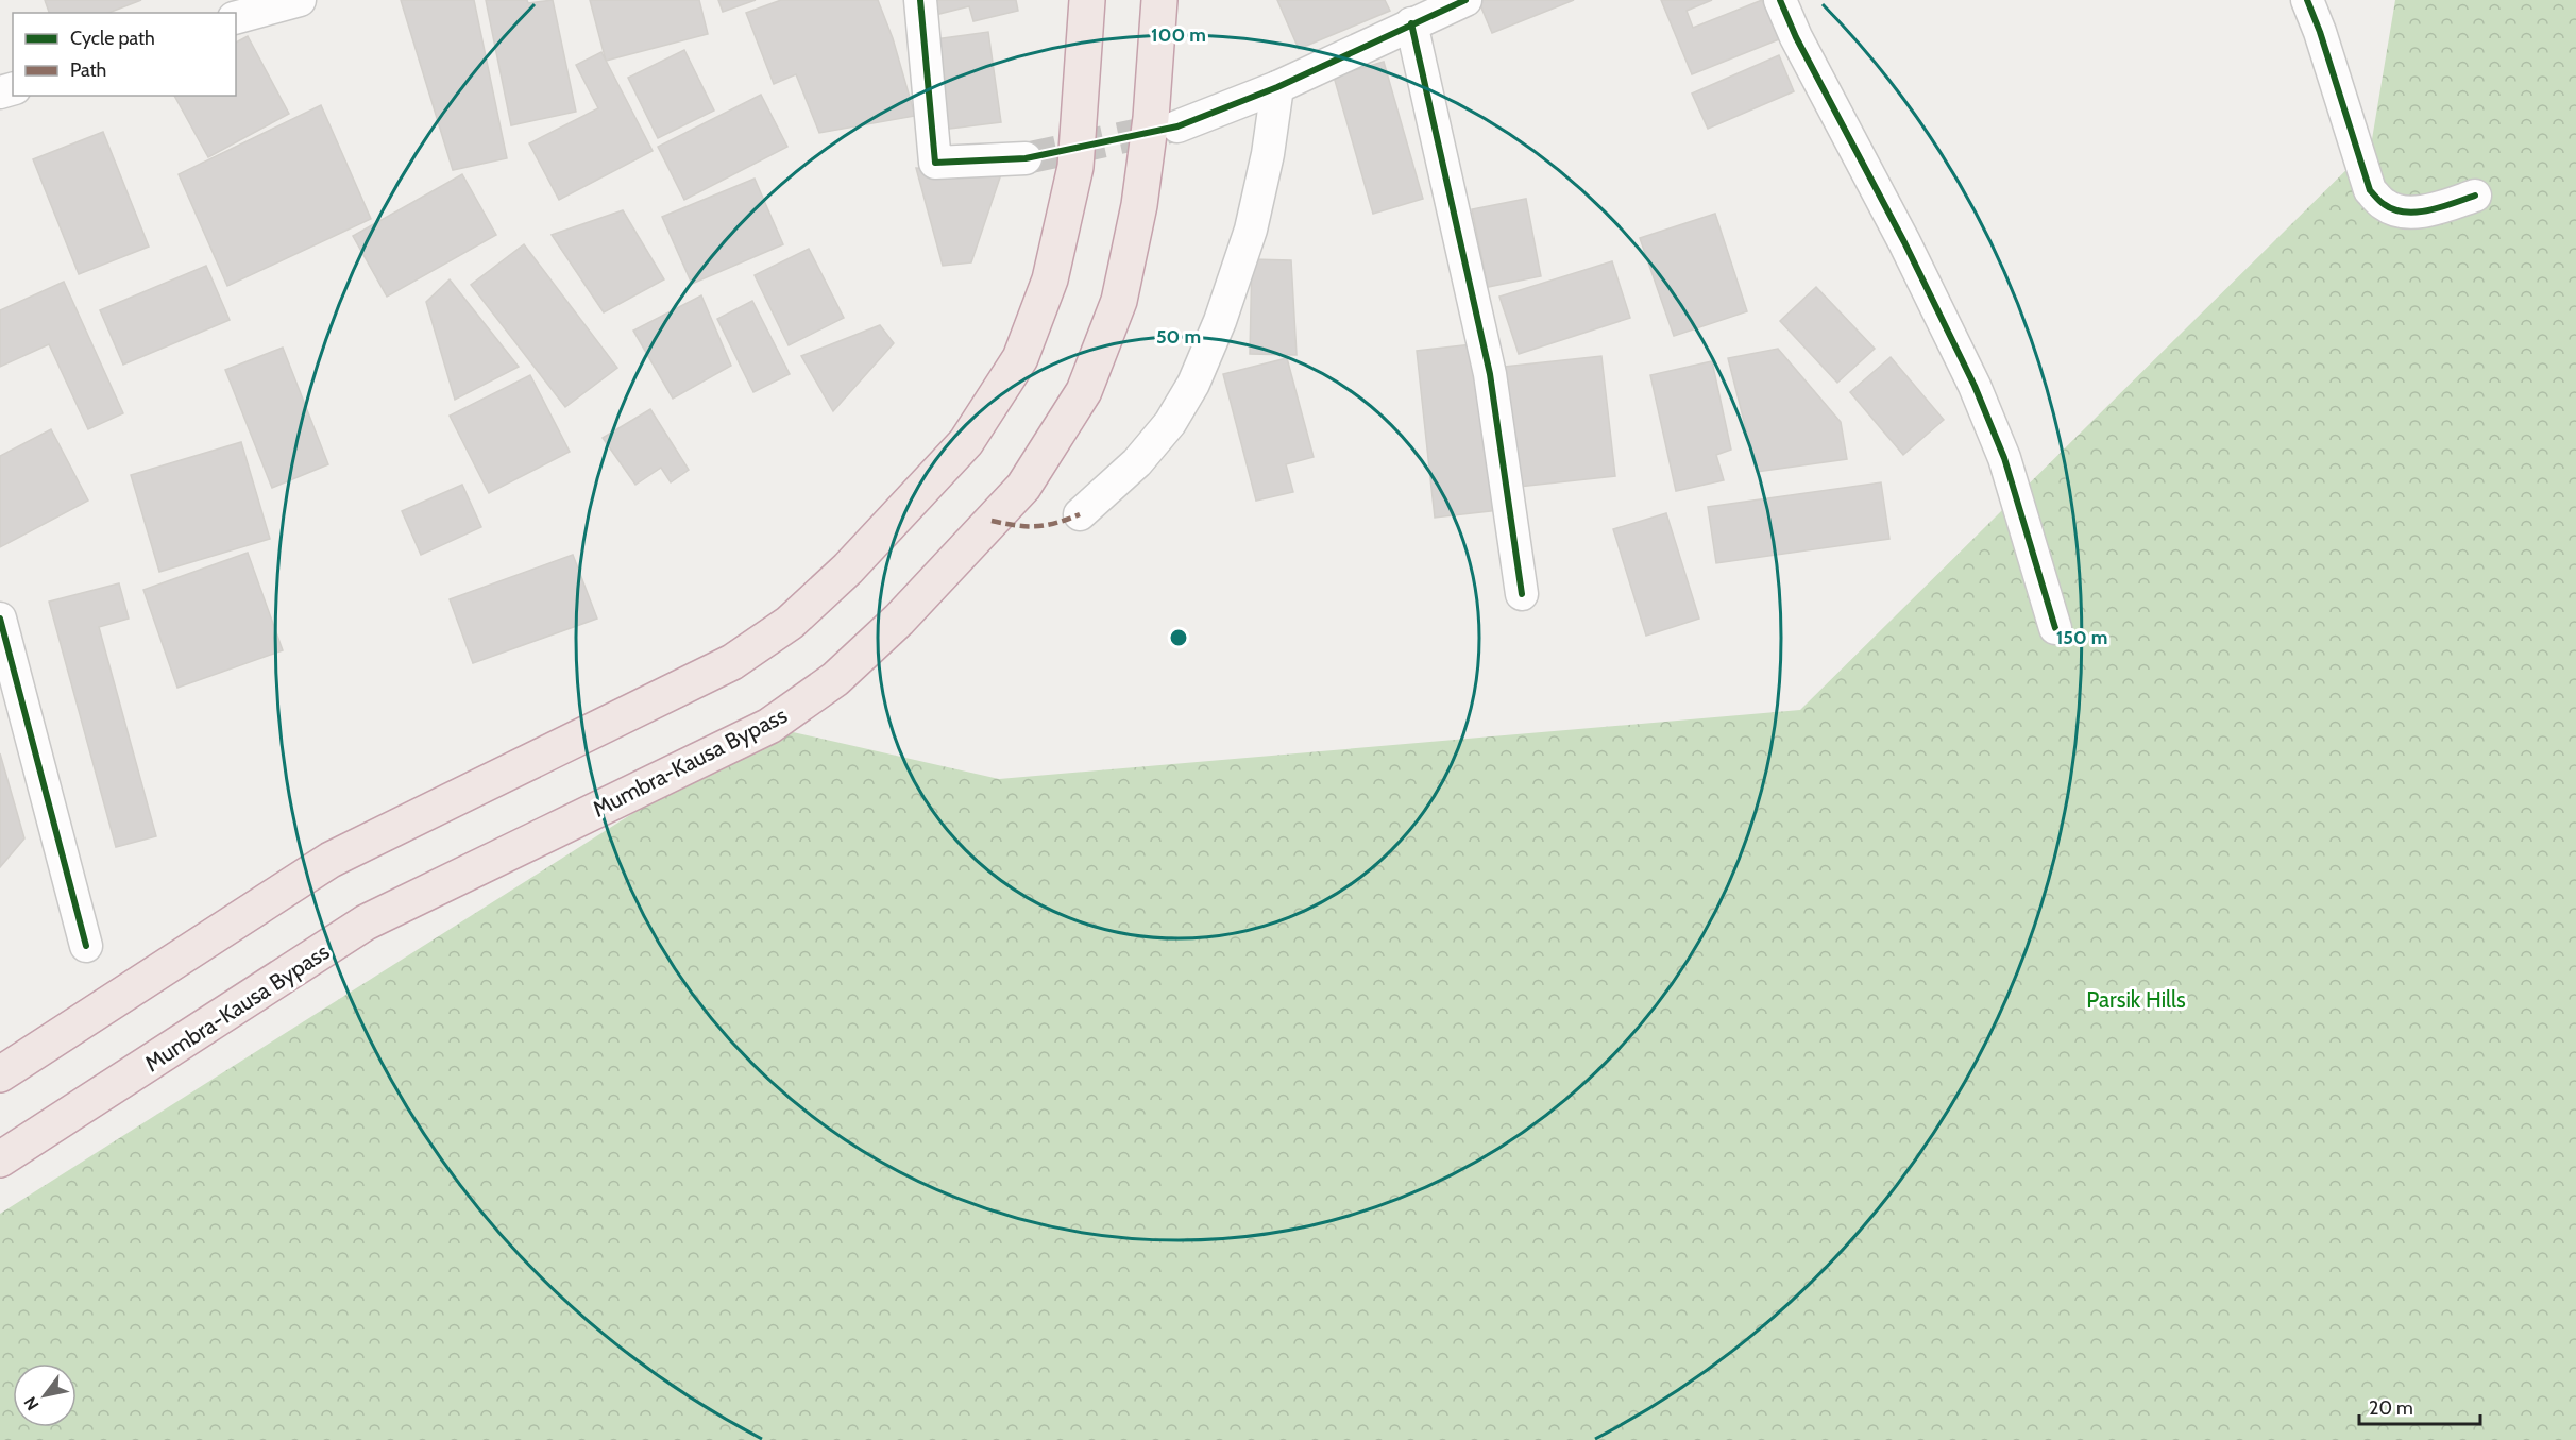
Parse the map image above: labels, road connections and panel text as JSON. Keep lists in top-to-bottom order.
{
  "streets": {
    "highway": ["Mumbra-Kausa Bypass"]
  },
  "parks": ["Parsik Hills"],
  "legend": ["Cycle path", "Path"],
  "scale_bar": "20 m",
  "north": "bottom left",
  "rings": ["100 m", "50 m", "150 m"]
}
